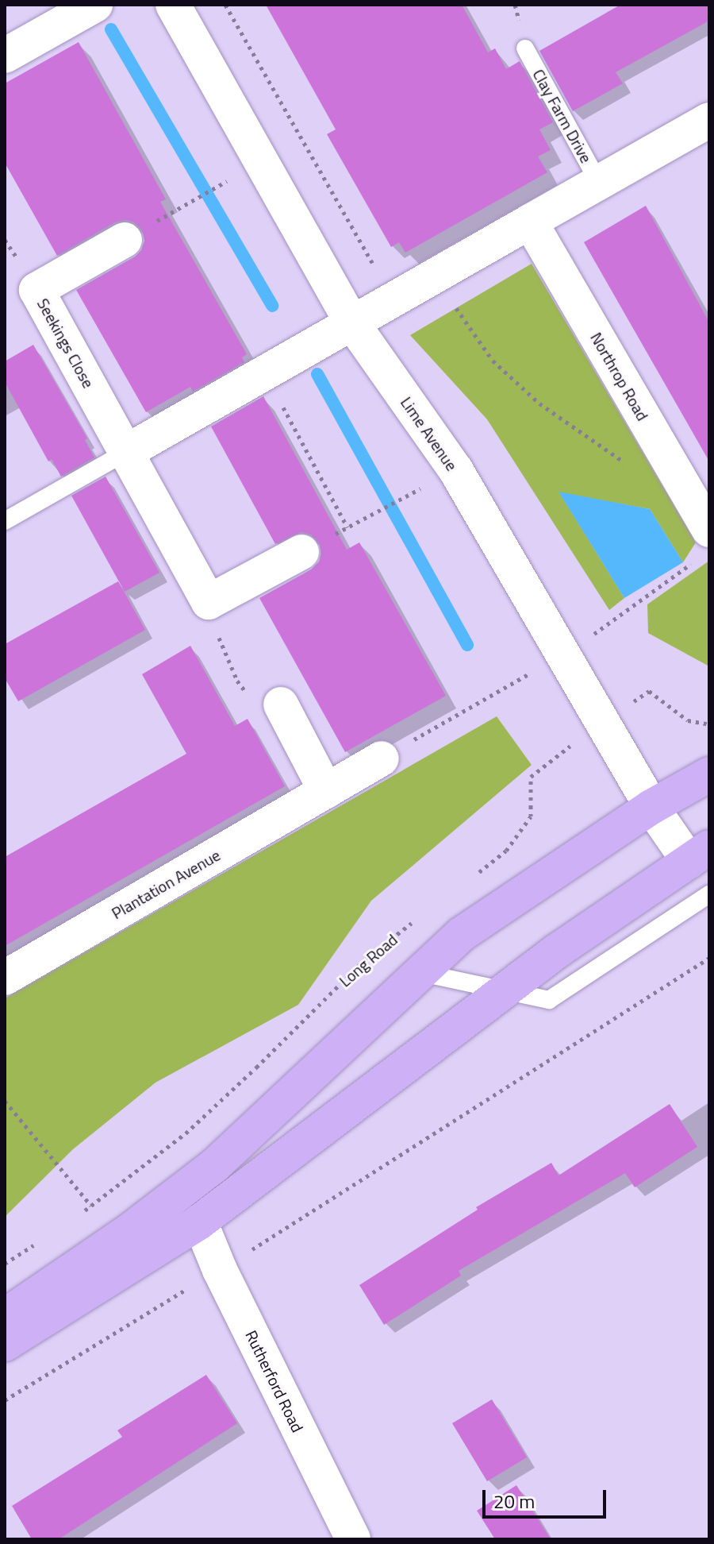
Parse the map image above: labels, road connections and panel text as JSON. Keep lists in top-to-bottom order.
{
  "streets": {
    "street": [
      "Seekings Close",
      "Northrop Road",
      "Lime Avenue",
      "Plantation Avenue",
      "Rutherford Road"
    ],
    "lane": ["Clay Farm Drive"],
    "path": ["Long Road"]
  },
  "scale_bar": "20 m"
}
